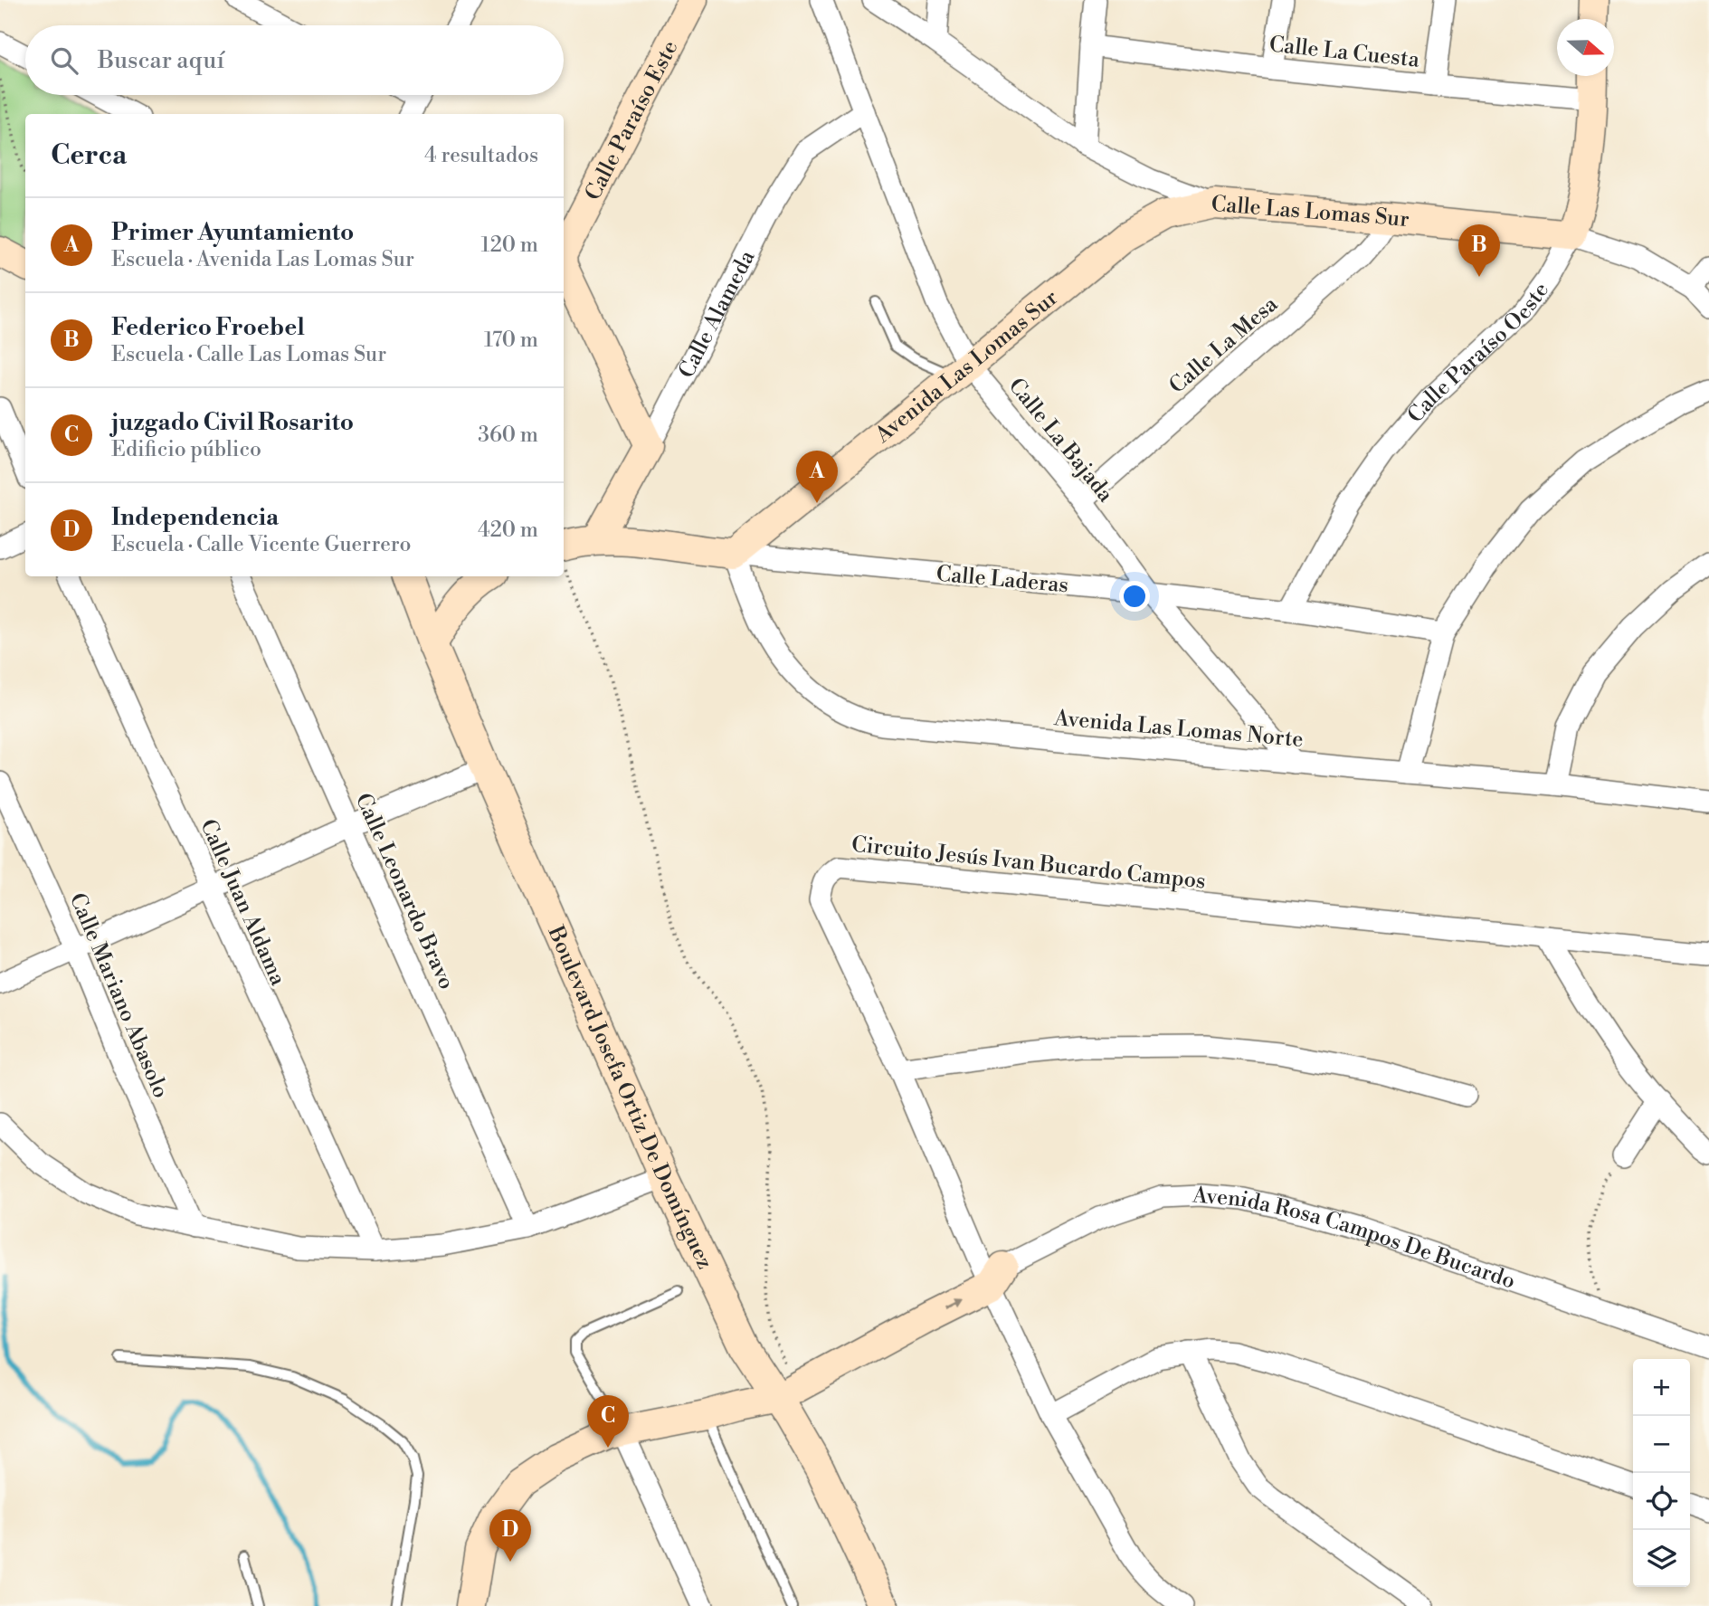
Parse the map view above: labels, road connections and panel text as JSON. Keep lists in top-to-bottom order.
{
  "streets": {
    "street": [
      "Calle La Cuesta",
      "Calle Paraíso Este",
      "Calle Las Lomas Sur",
      "Calle Alameda",
      "Calle La Mesa",
      "Calle Paraíso Oeste",
      "Avenida Las Lomas Sur",
      "Calle La Bajada",
      "Calle Laderas",
      "Avenida Las Lomas Norte",
      "Circuito Jesús Ivan Bucardo Campos",
      "Calle Leonardo Bravo",
      "Calle Juan Aldama",
      "Calle Mariano Abasolo",
      "Boulevard Josefa Ortiz De Domínguez",
      "Avenida Rosa Campos De Bucardo"
    ]
  },
  "crossings": [
    ["Calle La Cuesta", "Calle Paraíso Oeste"],
    ["Calle Paraíso Este", "Calle Alameda"],
    ["Calle Las Lomas Sur", "Calle La Mesa"],
    ["Calle Las Lomas Sur", "Calle Paraíso Oeste"],
    ["Calle Las Lomas Sur", "Avenida Las Lomas Sur"],
    ["Calle Alameda", "Calle La Bajada"],
    ["Calle Alameda", "Calle Laderas"],
    ["Calle La Mesa", "Calle La Bajada"],
    ["Calle Paraíso Oeste", "Calle Laderas"],
    ["Avenida Las Lomas Sur", "Calle La Bajada"],
    ["Avenida Las Lomas Sur", "Calle Laderas"],
    ["Avenida Las Lomas Sur", "Avenida Las Lomas Norte"],
    ["Calle La Bajada", "Calle Laderas"],
    ["Calle La Bajada", "Avenida Las Lomas Norte"],
    ["Calle Laderas", "Avenida Las Lomas Norte"],
    ["Circuito Jesús Ivan Bucardo Campos", "Avenida Rosa Campos De Bucardo"],
    ["Boulevard Josefa Ortiz De Domínguez", "Avenida Rosa Campos De Bucardo"]
  ],
  "north": "right",
  "page": {
    "search": "Buscar aquí",
    "heading": ["Cerca", "4 resultados"],
    "list": [
      {
        "mark": "A",
        "name": "Primer Ayuntamiento",
        "note": "Escuela · Avenida Las Lomas Sur",
        "value": "120 m"
      },
      {
        "mark": "B",
        "name": "Federico Froebel",
        "note": "Escuela · Calle Las Lomas Sur",
        "value": "170 m"
      },
      {
        "mark": "C",
        "name": "juzgado Civil Rosarito",
        "note": "Edificio público",
        "value": "360 m"
      },
      {
        "mark": "D",
        "name": "Independencia",
        "note": "Escuela · Calle Vicente Guerrero",
        "value": "420 m"
      }
    ],
    "pins": [
      "B",
      "A",
      "C",
      "D"
    ],
    "map_buttons": ["+", "−"]
  }
}
